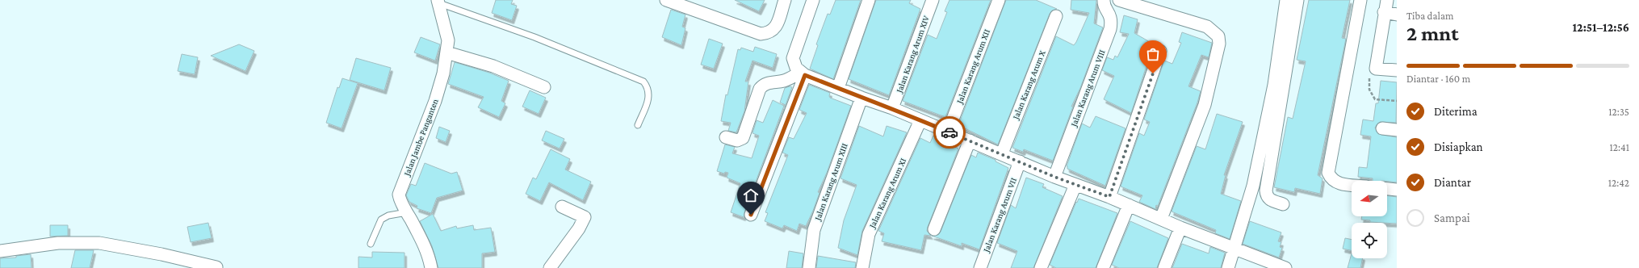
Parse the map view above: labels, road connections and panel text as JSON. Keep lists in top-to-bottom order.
{
  "streets": {
    "street": [
      "Jalan Karang Arum XIV",
      "Jalan Karang Arum XII",
      "Jalan Karang Arum X",
      "Jalan Karang Arum VIII",
      "Jalan Jambe Panganten",
      "Jalan Karang Arum XIII",
      "Jalan Karang Arum XI",
      "Jalan Karang Arum VII"
    ]
  },
  "north": "left",
  "page": {
    "heading": ["2 mnt", "Tiba dalam", "12:51–12:56"],
    "bar": "Diantar · 160 m",
    "list": [
      ["Diterima", "12:35"],
      ["Disiapkan", "12:41"],
      ["Diantar", "12:42"],
      "Sampai"
    ]
  }
}
